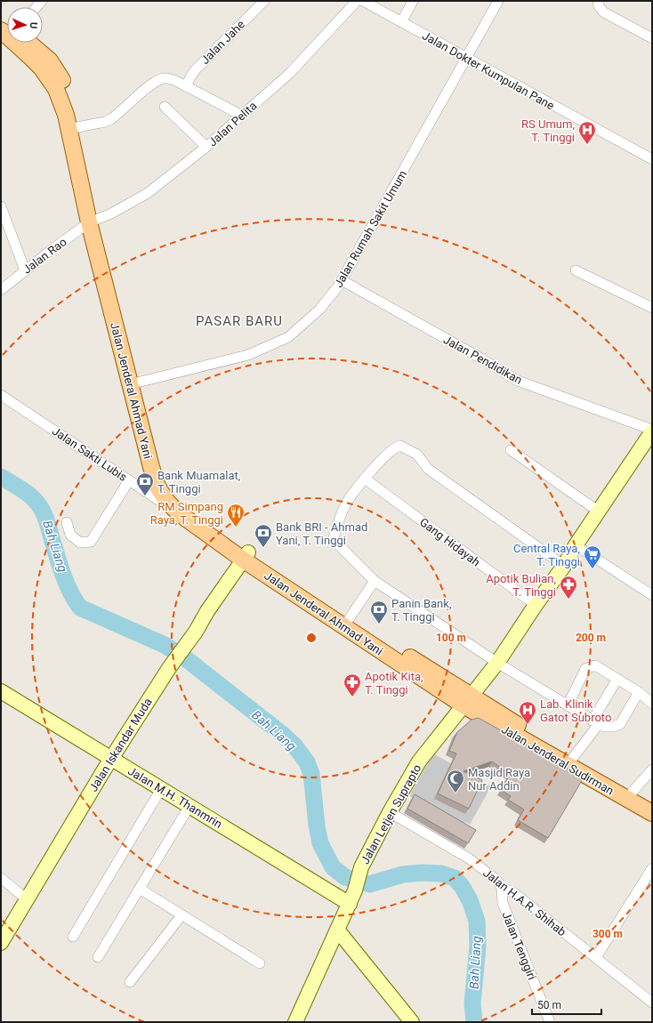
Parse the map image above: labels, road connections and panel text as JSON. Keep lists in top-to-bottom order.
{
  "streets": {
    "main road": ["Jalan Jenderal Ahmad Yani", "Jalan Jenderal Sudirman"],
    "street": [
      "Jalan Jahe",
      "Jalan Dokter Kumpulan Pane",
      "Jalan Pelita",
      "Jalan Rumah Sakit Umum",
      "Jalan Rao",
      "Jalan Pendidikan",
      "Jalan Sakti Lubis",
      "Gang Hidayah",
      "Jalan Iskandar Muda",
      "Jalan M.H. Thanmrin",
      "Jalan Letjen Suprapto",
      "Jalan H.A.R. Shihab",
      "Jalan Tenggiri"
    ]
  },
  "crossings": [
    ["Jalan Dokter Kumpulan Pane", "Jalan Rumah Sakit Umum"],
    ["Jalan Pelita", "Jalan Rao"],
    ["Jalan Pelita", "Jalan Jenderal Ahmad Yani"],
    ["Jalan Rumah Sakit Umum", "Jalan Pendidikan"],
    ["Jalan Rumah Sakit Umum", "Jalan Jenderal Ahmad Yani"],
    ["Jalan Rao", "Jalan Jenderal Ahmad Yani"],
    ["Jalan Pendidikan", "Jalan Letjen Suprapto"],
    ["Jalan Jenderal Ahmad Yani", "Jalan Sakti Lubis"],
    ["Jalan Jenderal Ahmad Yani", "Jalan Iskandar Muda"],
    ["Jalan Jenderal Ahmad Yani", "Jalan Jenderal Sudirman"],
    ["Jalan Jenderal Ahmad Yani", "Jalan Letjen Suprapto"],
    ["Gang Hidayah", "Jalan Letjen Suprapto"],
    ["Jalan Iskandar Muda", "Jalan M.H. Thanmrin"],
    ["Jalan Jenderal Sudirman", "Jalan Letjen Suprapto"],
    ["Jalan M.H. Thanmrin", "Jalan Letjen Suprapto"],
    ["Jalan Letjen Suprapto", "Jalan H.A.R. Shihab"],
    ["Jalan H.A.R. Shihab", "Jalan Tenggiri"]
  ],
  "districts": ["PASAR BARU"],
  "water": ["Bah Liang"],
  "places": {
    "hospital": ["RS Umum, T. Tinggi", "Lab. Klinik Gatot Subroto"],
    "bank": ["Bank Muamalat, T. Tinggi", "Bank BRI - Ahmad Yani, T. Tinggi", "Panin Bank, T. Tinggi"],
    "restaurant": ["RM Simpang Raya, T. Tinggi"],
    "supermarket": ["Central Raya, T. Tinggi"],
    "pharmacy": ["Apotik Bulian, T. Tinggi", "Apotik Kita, T. Tinggi"],
    "mosque": ["Masjid Raya Nur Addin"]
  },
  "scale_bar": "50 m",
  "north": "right",
  "rings": ["100 m", "200 m", "300 m"]
}
